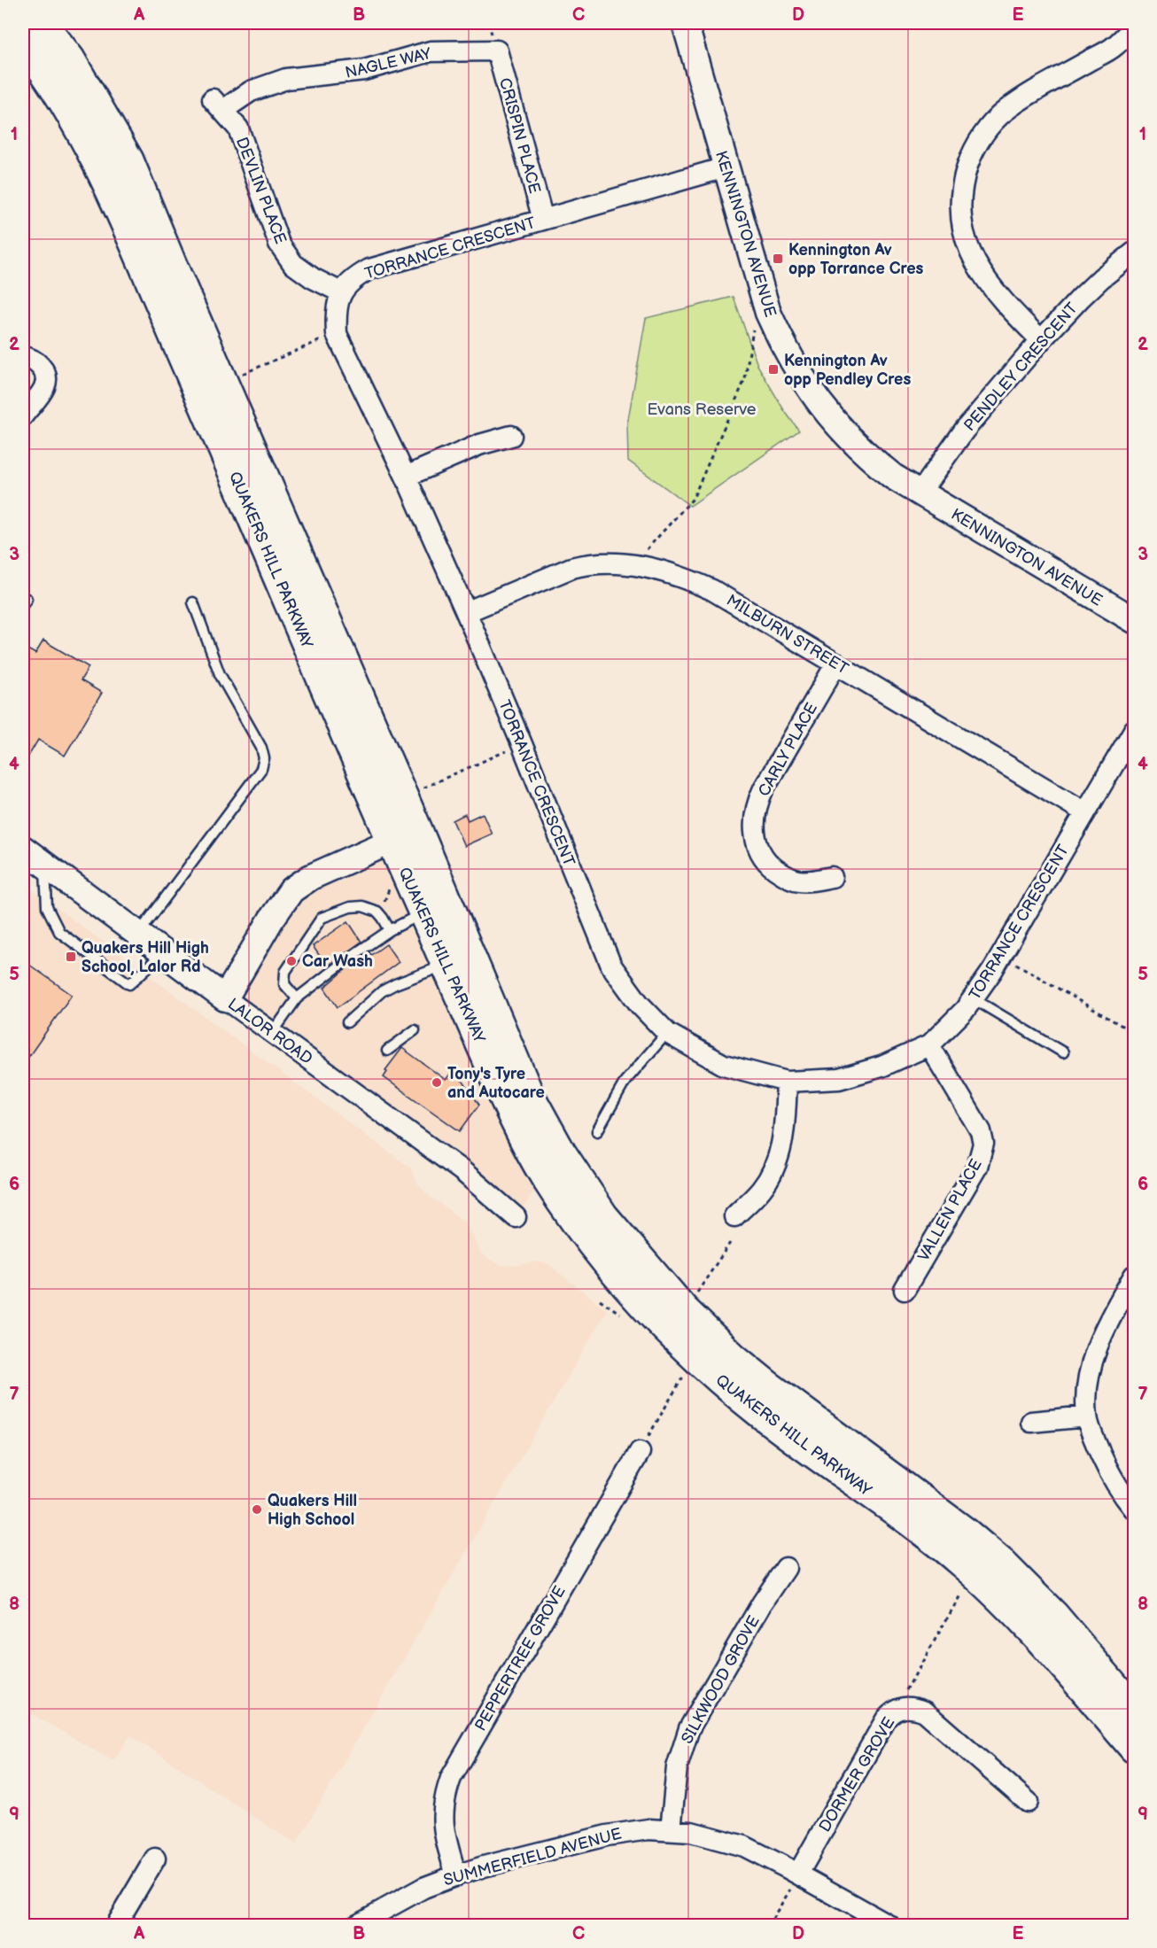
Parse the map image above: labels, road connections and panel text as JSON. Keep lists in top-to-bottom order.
{
  "streets": {
    "main road": ["QUAKERS HILL PARKWAY"],
    "street": [
      "NAGLE WAY",
      "CRISPIN PLACE",
      "DEVLIN PLACE",
      "KENNINGTON AVENUE",
      "TORRANCE CRESCENT",
      "PENDLEY CRESCENT",
      "MILBURN STREET",
      "CARLY PLACE",
      "LALOR ROAD",
      "VALLEN PLACE",
      "PEPPERTREE GROVE",
      "SILKWOOD GROVE",
      "DORMER GROVE",
      "SUMMERFIELD AVENUE"
    ]
  },
  "crossings": [
    ["NAGLE WAY", "CRISPIN PLACE"],
    ["NAGLE WAY", "DEVLIN PLACE"],
    ["CRISPIN PLACE", "TORRANCE CRESCENT"],
    ["DEVLIN PLACE", "TORRANCE CRESCENT"],
    ["KENNINGTON AVENUE", "TORRANCE CRESCENT"],
    ["KENNINGTON AVENUE", "PENDLEY CRESCENT"],
    ["TORRANCE CRESCENT", "MILBURN STREET"],
    ["TORRANCE CRESCENT", "VALLEN PLACE"],
    ["MILBURN STREET", "CARLY PLACE"],
    ["PEPPERTREE GROVE", "SUMMERFIELD AVENUE"],
    ["SILKWOOD GROVE", "SUMMERFIELD AVENUE"],
    ["DORMER GROVE", "SUMMERFIELD AVENUE"]
  ],
  "parks": ["Evans Reserve"],
  "places": {
    "transit": ["Kennington Av opp Torrance Cres", "Kennington Av opp Pendley Cres", "Quakers Hill High School, Lalor Rd"],
    "other": ["Car Wash", "Tony's Tyre and Autocare", "Quakers Hill High School"]
  },
  "grid": {
    "columns": [
      "A",
      "B",
      "C",
      "D",
      "E"
    ],
    "rows": [
      "1",
      "2",
      "3",
      "4",
      "5",
      "6",
      "7",
      "8",
      "9"
    ]
  }
}
